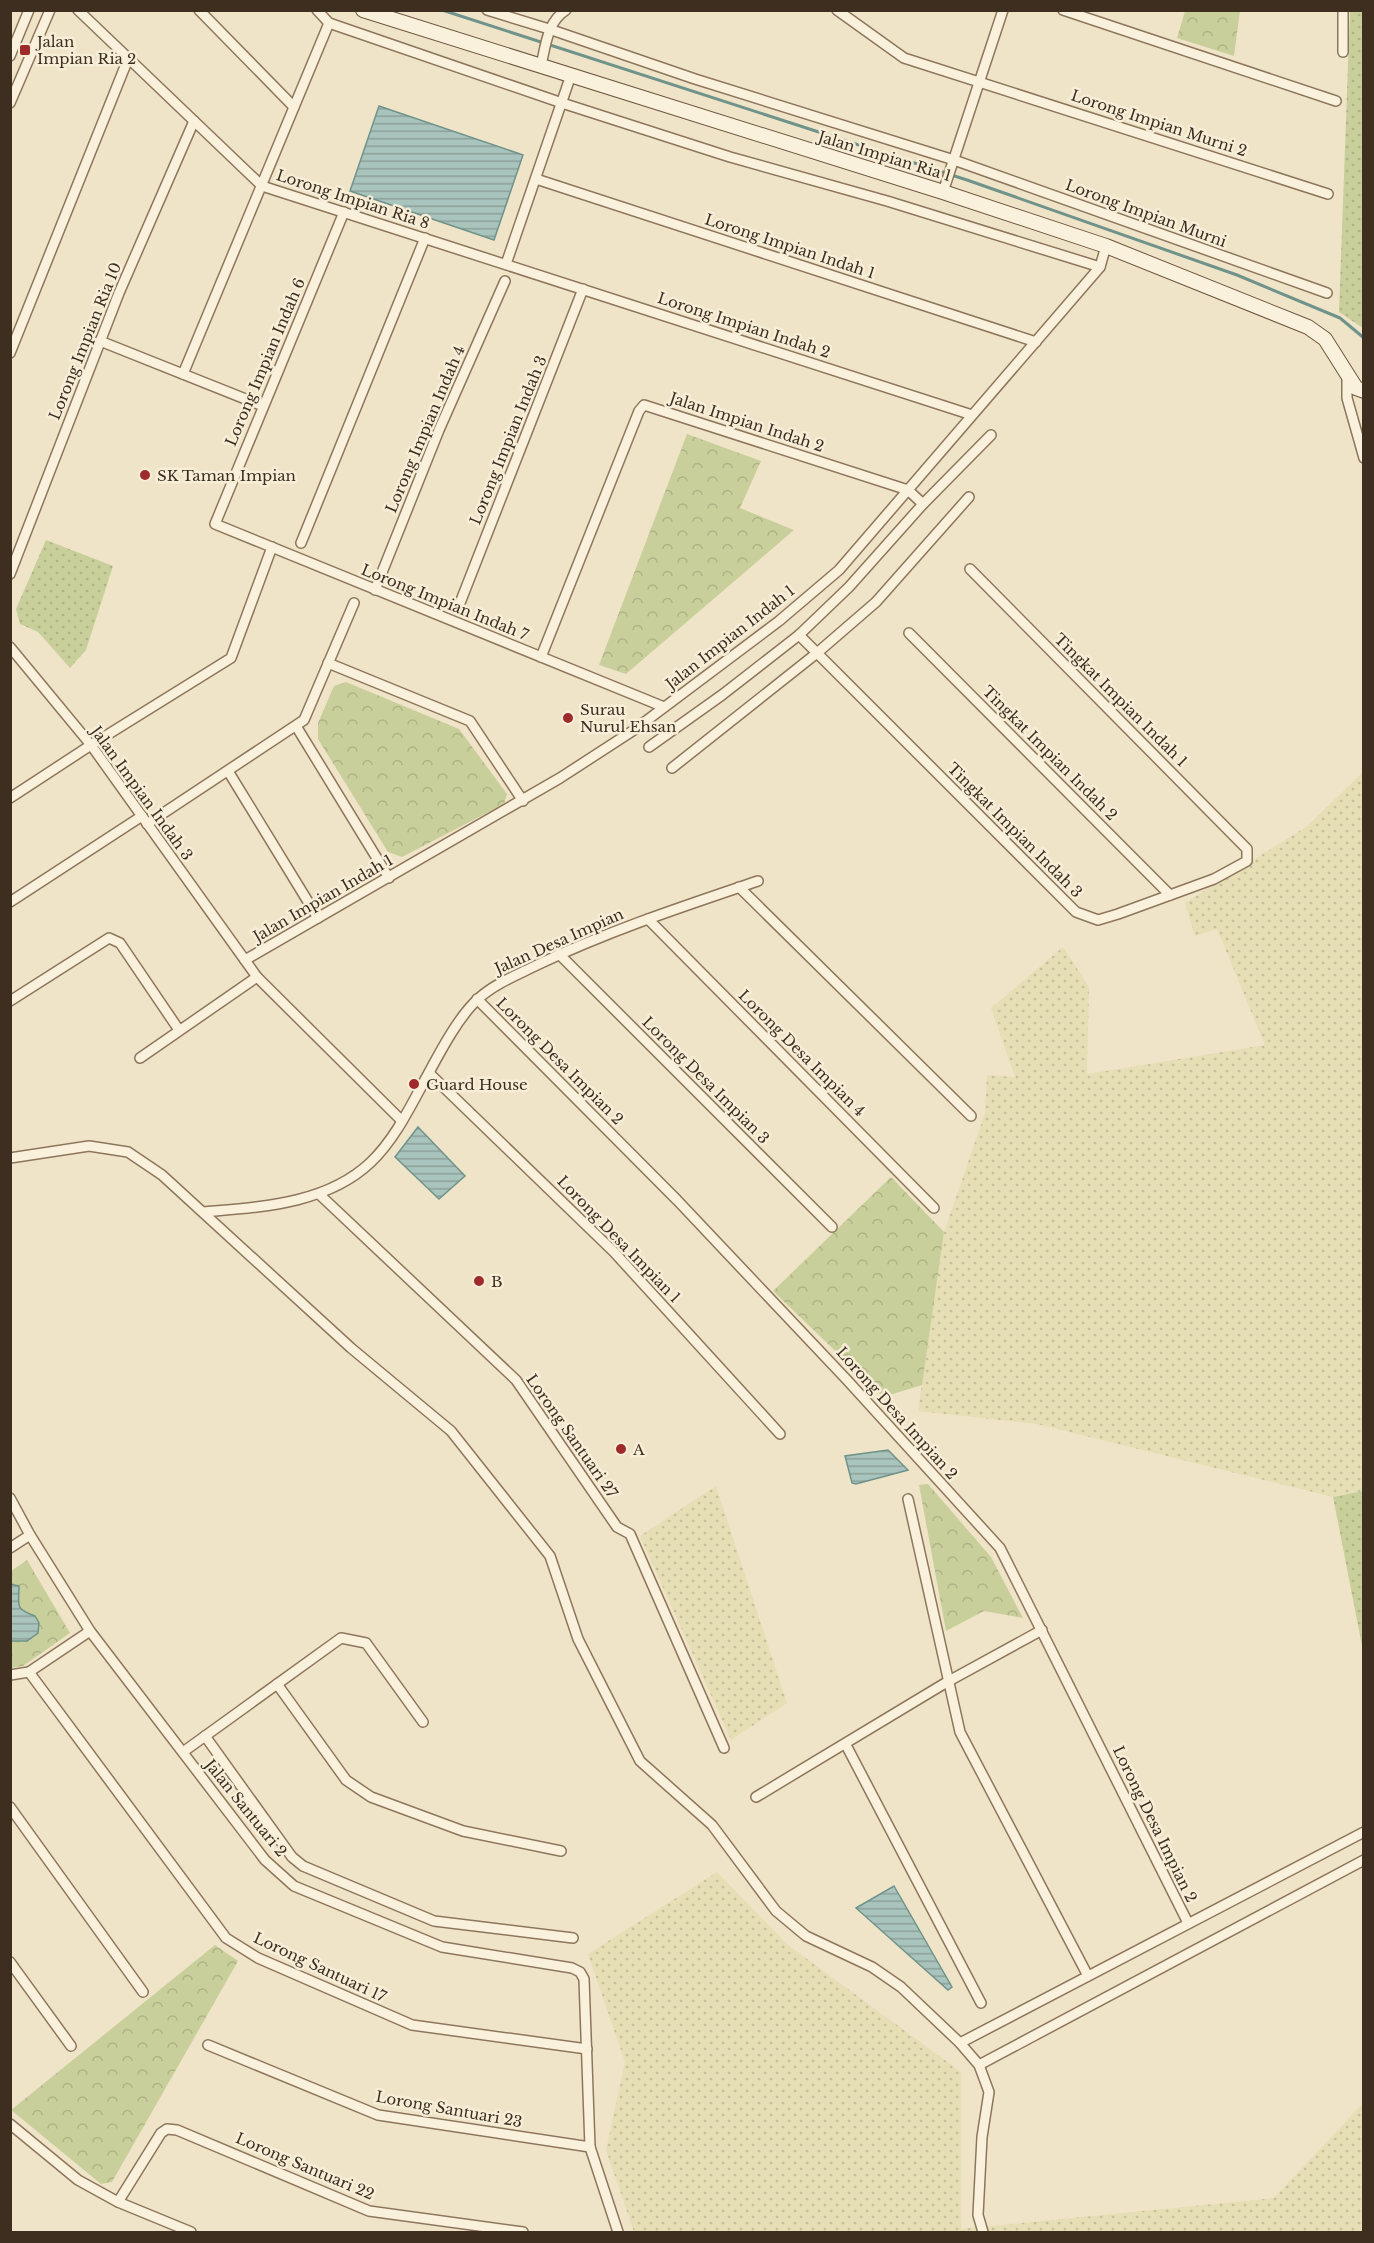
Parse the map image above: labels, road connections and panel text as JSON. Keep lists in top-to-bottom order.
{
  "streets": {
    "street": [
      "Lorong Impian Murni 2",
      "Jalan Impian Ria 1",
      "Lorong Impian Ria 8",
      "Lorong Impian Murni",
      "Lorong Impian Indah 1",
      "Lorong Impian Indah 2",
      "Lorong Impian Ria 10",
      "Lorong Impian Indah 6",
      "Jalan Impian Indah 2",
      "Lorong Impian Indah 4",
      "Lorong Impian Indah 3",
      "Lorong Impian Indah 7",
      "Jalan Impian Indah 1",
      "Tingkat Impian Indah 1",
      "Tingkat Impian Indah 2",
      "Jalan Impian Indah 3",
      "Tingkat Impian Indah 3",
      "Jalan Desa Impian",
      "Lorong Desa Impian 4",
      "Lorong Desa Impian 2",
      "Lorong Desa Impian 3",
      "Lorong Desa Impian 1",
      "Lorong Santuari 27",
      "Jalan Santuari 2",
      "Lorong Santuari 17",
      "Lorong Santuari 23",
      "Lorong Santuari 22"
    ]
  },
  "crossings": [
    ["Jalan Impian Ria 1", "Jalan Impian Indah 1"],
    ["Lorong Impian Ria 8", "Lorong Impian Indah 2"],
    ["Lorong Impian Ria 8", "Lorong Impian Ria 10"],
    ["Lorong Impian Ria 8", "Lorong Impian Indah 6"],
    ["Lorong Impian Indah 1", "Jalan Impian Indah 1"],
    ["Lorong Impian Indah 2", "Lorong Impian Indah 3"],
    ["Lorong Impian Indah 2", "Jalan Impian Indah 1"],
    ["Lorong Impian Indah 6", "Lorong Impian Indah 7"],
    ["Jalan Impian Indah 2", "Lorong Impian Indah 7"],
    ["Jalan Impian Indah 2", "Jalan Impian Indah 1"],
    ["Lorong Impian Indah 4", "Lorong Impian Indah 7"],
    ["Lorong Impian Indah 7", "Jalan Impian Indah 1"],
    ["Jalan Impian Indah 1", "Jalan Impian Indah 3"],
    ["Tingkat Impian Indah 1", "Tingkat Impian Indah 3"],
    ["Tingkat Impian Indah 2", "Tingkat Impian Indah 3"],
    ["Jalan Impian Indah 3", "Jalan Desa Impian"],
    ["Jalan Desa Impian", "Lorong Desa Impian 4"],
    ["Jalan Desa Impian", "Lorong Desa Impian 2"],
    ["Jalan Desa Impian", "Lorong Desa Impian 3"],
    ["Jalan Desa Impian", "Lorong Desa Impian 1"],
    ["Jalan Desa Impian", "Lorong Santuari 27"],
    ["Jalan Santuari 2", "Lorong Santuari 17"]
  ],
  "places": {
    "transit": ["Jalan Impian Ria 2"],
    "other": [
      "SK Taman Impian",
      "Surau Nurul Ehsan",
      "Guard House",
      "B",
      "A"
    ]
  }
}
